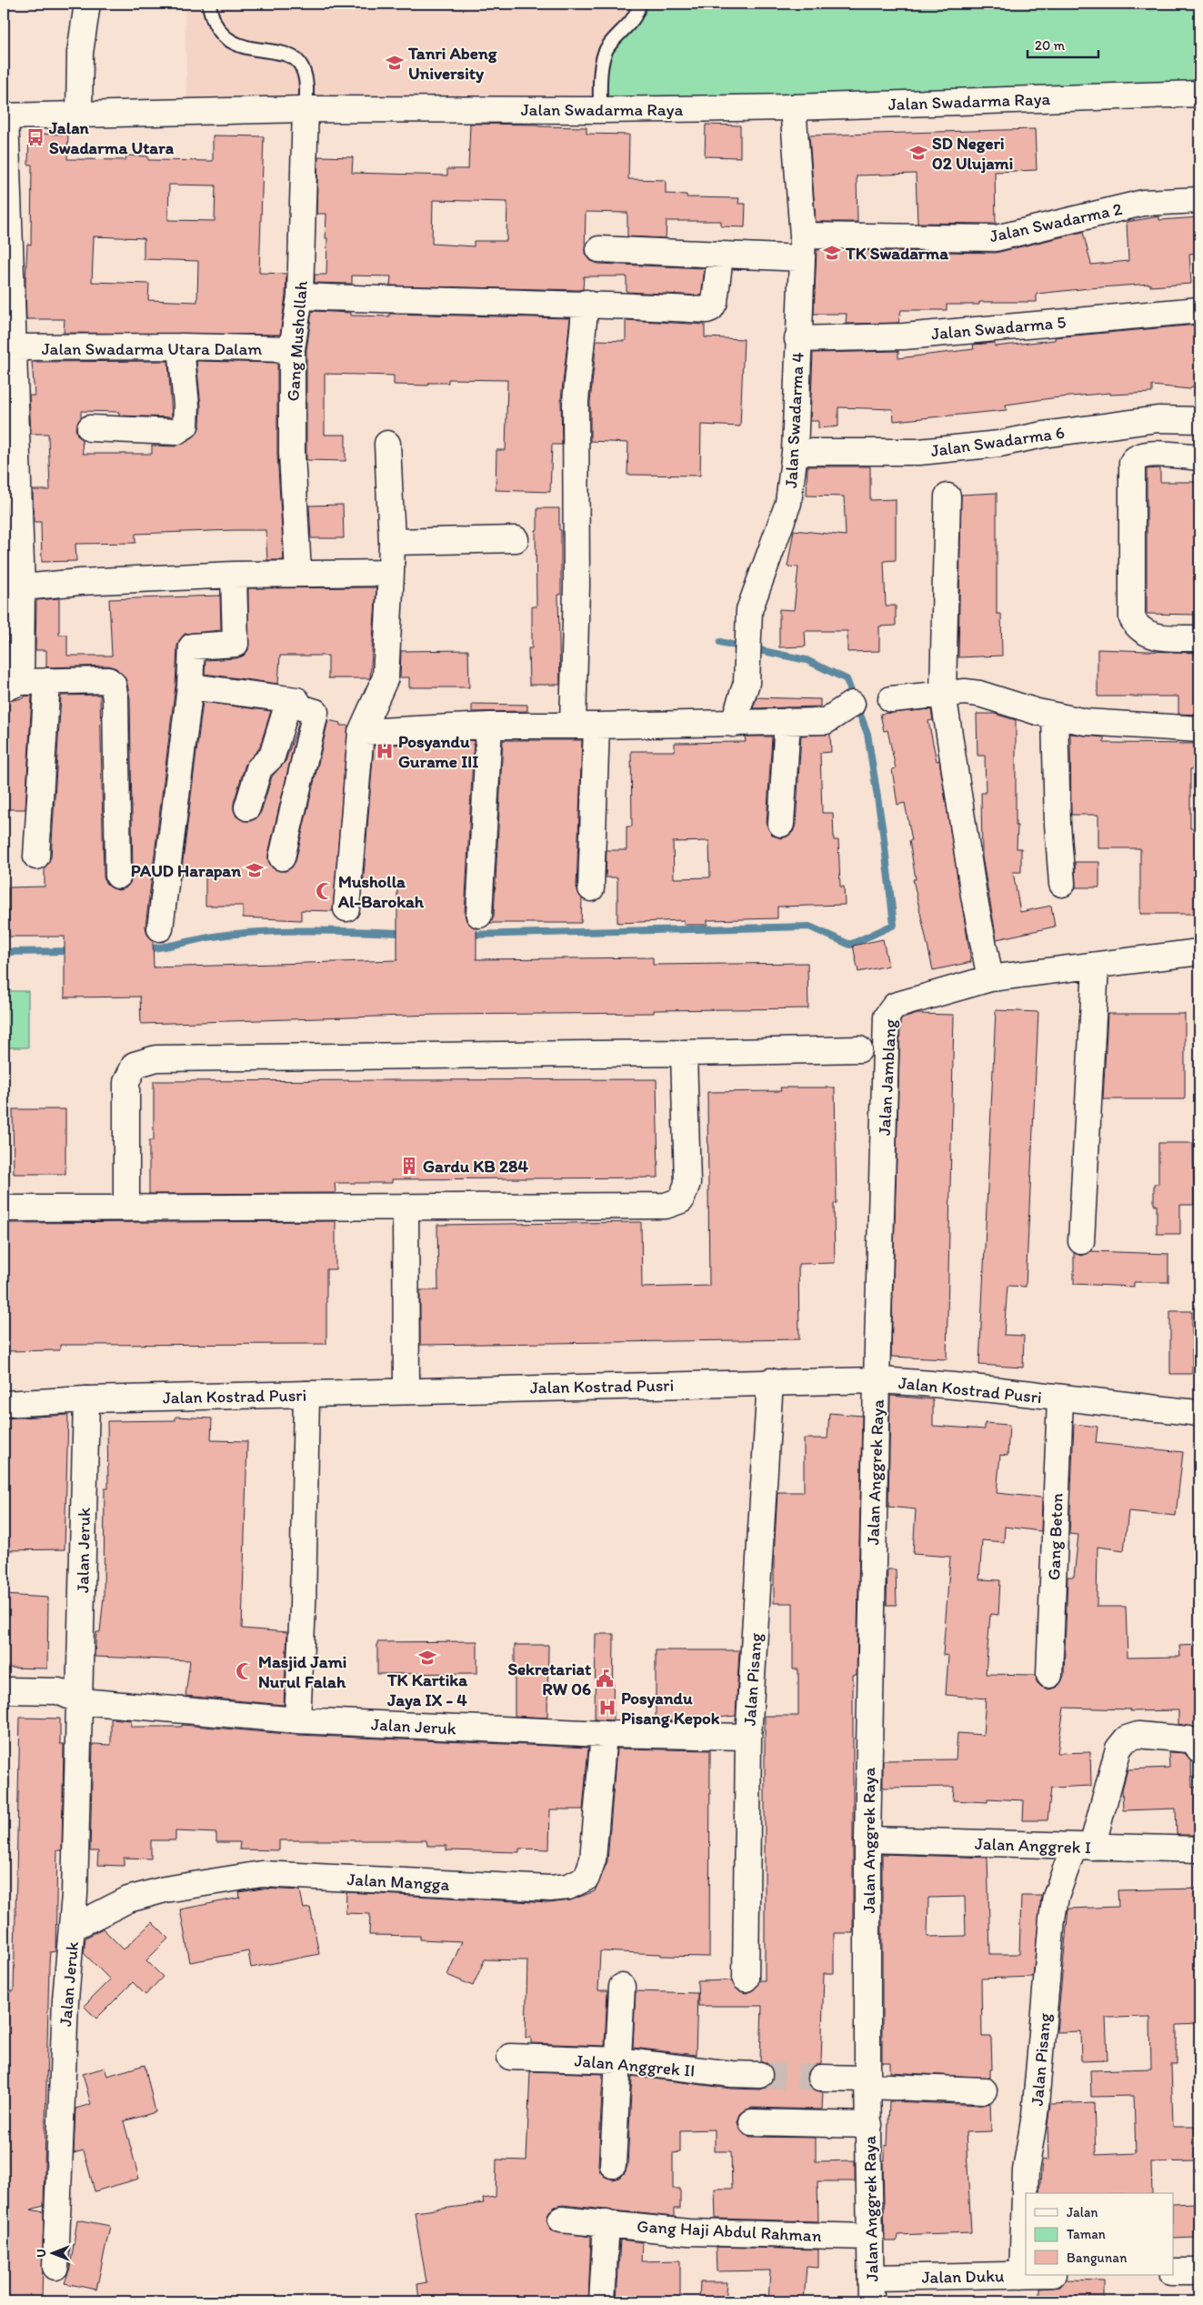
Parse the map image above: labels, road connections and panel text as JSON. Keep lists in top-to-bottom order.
{
  "streets": {
    "street": [
      "Jalan Swadarma Raya",
      "Jalan Swadarma 2",
      "Jalan Swadarma 5",
      "Gang Mushollah",
      "Jalan Swadarma Utara Dalam",
      "Jalan Swadarma 4",
      "Jalan Swadarma 6",
      "Jalan Jamblang",
      "Jalan Kostrad Pusri",
      "Jalan Anggrek Raya",
      "Gang Beton",
      "Jalan Jeruk",
      "Jalan Pisang",
      "Jalan Anggrek I",
      "Jalan Mangga",
      "Jalan Anggrek II",
      "Gang Haji Abdul Rahman",
      "Jalan Duku"
    ]
  },
  "crossings": [
    ["Jalan Swadarma Raya", "Gang Mushollah"],
    ["Jalan Swadarma Raya", "Jalan Swadarma 4"],
    ["Jalan Swadarma 2", "Jalan Swadarma 4"],
    ["Jalan Swadarma 5", "Jalan Swadarma 4"],
    ["Gang Mushollah", "Jalan Swadarma Utara Dalam"],
    ["Jalan Swadarma 4", "Jalan Swadarma 6"],
    ["Jalan Jamblang", "Jalan Kostrad Pusri"],
    ["Jalan Jamblang", "Jalan Anggrek Raya"],
    ["Jalan Kostrad Pusri", "Jalan Anggrek Raya"],
    ["Jalan Kostrad Pusri", "Gang Beton"],
    ["Jalan Kostrad Pusri", "Jalan Jeruk"],
    ["Jalan Kostrad Pusri", "Jalan Pisang"],
    ["Jalan Anggrek Raya", "Jalan Anggrek I"],
    ["Jalan Anggrek Raya", "Gang Haji Abdul Rahman"],
    ["Jalan Anggrek Raya", "Jalan Duku"],
    ["Jalan Jeruk", "Jalan Pisang"],
    ["Jalan Jeruk", "Jalan Mangga"],
    ["Jalan Pisang", "Jalan Anggrek I"],
    ["Jalan Pisang", "Jalan Duku"]
  ],
  "places": {
    "school or university": [
      "Tanri Abeng University",
      "SD Negeri 02 Ulujami",
      "TK Swadarma",
      "PAUD Harapan",
      "TK Kartika Jaya IX - 4"
    ],
    "bus stop": ["Jalan Swadarma Utara"],
    "hospital": ["Posyandu Gurame III", "Posyandu Pisang Kepok"],
    "mosque": ["Musholla Al-Barokah", "Masjid Jami Nurul Falah"],
    "building": ["Gardu KB 284"],
    "public building": ["Sekretariat RW 06"]
  },
  "legend": ["Jalan", "Taman", "Bangunan"],
  "scale_bar": "20 m",
  "north": "left"
}
